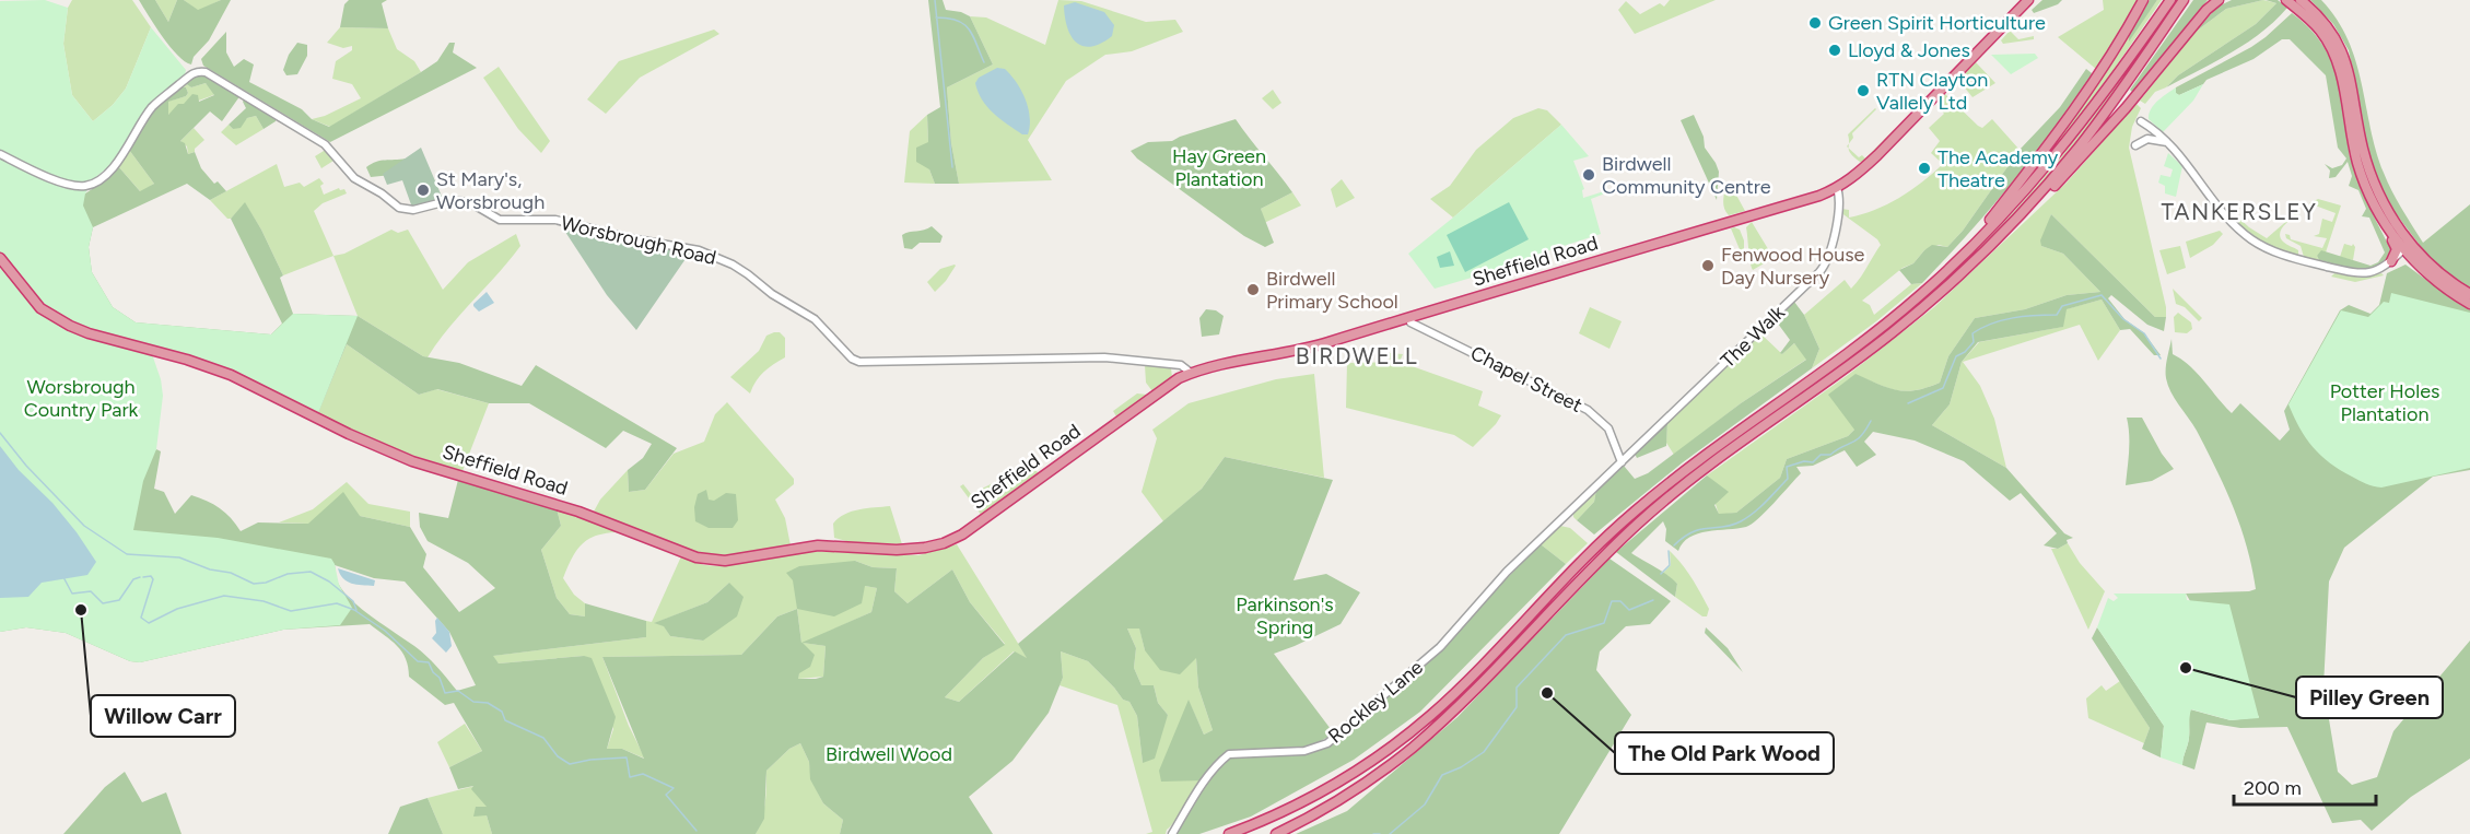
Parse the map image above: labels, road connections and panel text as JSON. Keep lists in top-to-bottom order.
{
  "streets": {
    "highway": ["Sheffield Road"],
    "street": [
      "Worsbrough Road",
      "The Walk",
      "Chapel Street",
      "Rockley Lane"
    ]
  },
  "crossings": [
    ["Worsbrough Road", "Sheffield Road"],
    ["Sheffield Road", "The Walk"],
    ["Sheffield Road", "Chapel Street"],
    ["The Walk", "Chapel Street"],
    ["The Walk", "Rockley Lane"]
  ],
  "districts": ["TANKERSLEY", "BIRDWELL"],
  "parks": [
    "Hay Green Plantation",
    "Worsbrough Country Park",
    "Potter Holes Plantation",
    "Parkinson's Spring",
    "Birdwell Wood"
  ],
  "places": [
    "Green Spirit Horticulture",
    "Lloyd & Jones",
    "RTN Clayton Vallely Ltd",
    "The Academy Theatre",
    "Birdwell Community Centre",
    "St Mary's, Worsbrough",
    "Fenwood House Day Nursery",
    "Birdwell Primary School",
    "Willow Carr",
    "Pilley Green",
    "The Old Park Wood"
  ],
  "scale_bar": "200 m"
}
